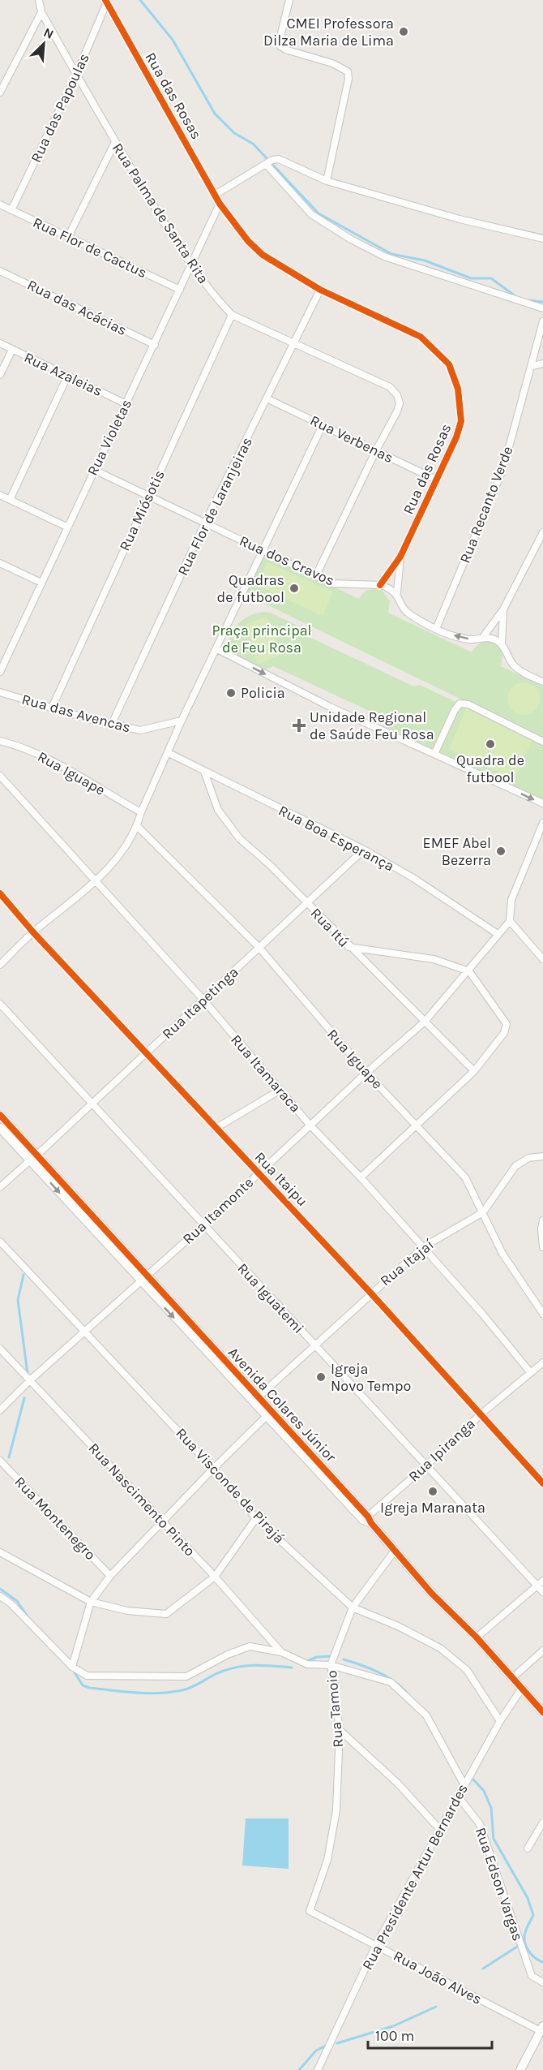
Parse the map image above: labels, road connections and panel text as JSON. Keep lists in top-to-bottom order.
{
  "streets": {
    "street": [
      "Rua das Rosas",
      "Rua das Papoulas",
      "Rua Palma de Santa Rita",
      "Rua Flor de Cactus",
      "Rua das Acácias",
      "Rua Azaleias",
      "Rua Violetas",
      "Rua Verbenas",
      "Rua Recanto Verde",
      "Rua Flor de Laranjeiras",
      "Rua Miósotis",
      "Rua dos Cravos",
      "Rua das Avencas",
      "Rua Iguape",
      "Rua Boa Esperança",
      "Rua Itú",
      "Rua Itapetinga",
      "Rua Itamaraca",
      "Rua Itaipu",
      "Rua Itamonte",
      "Rua Itajaí",
      "Rua Iguatemi",
      "Avenida Colares Júnior",
      "Rua Ipiranga",
      "Rua Visconde de Pirajá",
      "Rua Nascimento Pinto",
      "Rua Montenegro",
      "Rua Tamoio",
      "Rua Presidente Artur Bernardes",
      "Rua Edson Vargas",
      "Rua João Alves"
    ]
  },
  "crossings": [
    ["Rua das Rosas", "Rua das Papoulas"],
    ["Rua das Rosas", "Rua Violetas"],
    ["Rua das Rosas", "Rua Verbenas"],
    ["Rua das Rosas", "Rua Flor de Laranjeiras"],
    ["Rua das Rosas", "Rua dos Cravos"],
    ["Rua das Papoulas", "Rua Palma de Santa Rita"],
    ["Rua das Papoulas", "Rua Flor de Cactus"],
    ["Rua Palma de Santa Rita", "Rua Violetas"],
    ["Rua Palma de Santa Rita", "Rua Verbenas"],
    ["Rua Palma de Santa Rita", "Rua Flor de Laranjeiras"],
    ["Rua Palma de Santa Rita", "Rua Miósotis"],
    ["Rua Palma de Santa Rita", "Rua dos Cravos"],
    ["Rua Flor de Cactus", "Rua Violetas"],
    ["Rua das Acácias", "Rua Violetas"],
    ["Rua Azaleias", "Rua Violetas"],
    ["Rua Violetas", "Rua dos Cravos"],
    ["Rua Verbenas", "Rua Flor de Laranjeiras"],
    ["Rua Flor de Laranjeiras", "Rua dos Cravos"],
    ["Rua Flor de Laranjeiras", "Rua das Avencas"],
    ["Rua Miósotis", "Rua dos Cravos"],
    ["Rua Miósotis", "Rua das Avencas"],
    ["Rua Iguape", "Rua Itapetinga"],
    ["Rua Iguape", "Rua Itamonte"],
    ["Rua Iguape", "Rua Itajaí"],
    ["Rua Boa Esperança", "Rua Itú"],
    ["Rua Boa Esperança", "Rua Itapetinga"],
    ["Rua Boa Esperança", "Rua Itamonte"],
    ["Rua Itú", "Rua Itapetinga"],
    ["Rua Itú", "Rua Itamonte"],
    ["Rua Itapetinga", "Rua Itamaraca"],
    ["Rua Itapetinga", "Rua Itaipu"],
    ["Rua Itapetinga", "Rua Iguatemi"],
    ["Rua Itapetinga", "Avenida Colares Júnior"],
    ["Rua Itamaraca", "Rua Itamonte"],
    ["Rua Itamaraca", "Rua Itajaí"],
    ["Rua Itamaraca", "Rua Ipiranga"],
    ["Rua Itaipu", "Rua Itamonte"],
    ["Rua Itaipu", "Rua Itajaí"],
    ["Rua Itaipu", "Rua Ipiranga"],
    ["Rua Itamonte", "Rua Iguatemi"],
    ["Rua Itamonte", "Avenida Colares Júnior"],
    ["Rua Itamonte", "Rua Visconde de Pirajá"],
    ["Rua Itamonte", "Rua Nascimento Pinto"],
    ["Rua Itajaí", "Rua Iguatemi"],
    ["Rua Itajaí", "Avenida Colares Júnior"],
    ["Rua Iguatemi", "Rua Ipiranga"],
    ["Avenida Colares Júnior", "Rua Ipiranga"],
    ["Avenida Colares Júnior", "Rua Tamoio"],
    ["Avenida Colares Júnior", "Rua Presidente Artur Bernardes"],
    ["Rua Visconde de Pirajá", "Rua Tamoio"],
    ["Rua Visconde de Pirajá", "Rua Presidente Artur Bernardes"],
    ["Rua Tamoio", "Rua João Alves"],
    ["Rua Presidente Artur Bernardes", "Rua Edson Vargas"],
    ["Rua Presidente Artur Bernardes", "Rua João Alves"]
  ],
  "parks": ["Praça principal de Feu Rosa"],
  "places": {
    "other": [
      "CMEI Professora Dilza Maria de Lima",
      "Quadras de futbool",
      "Policia",
      "Quadra de futbool",
      "EMEF Abel Bezerra",
      "Igreja Novo Tempo",
      "Igreja Maranata"
    ],
    "health": ["Unidade Regional de Saúde Feu Rosa"]
  },
  "scale_bar": "100 m",
  "north": "top right"
}
